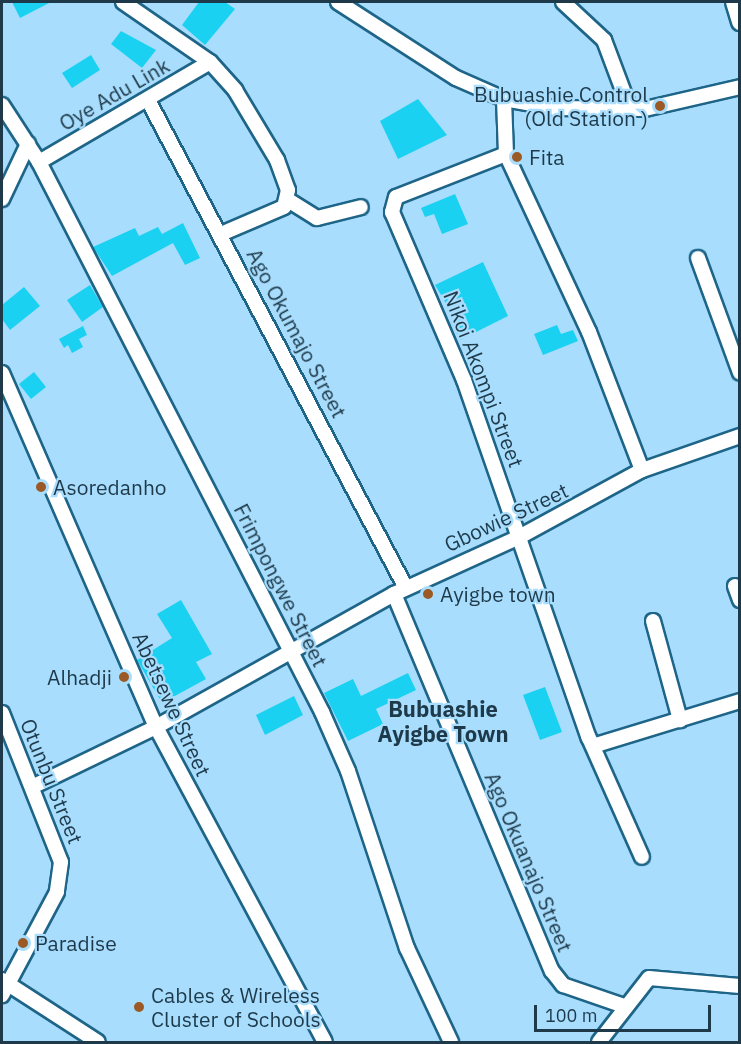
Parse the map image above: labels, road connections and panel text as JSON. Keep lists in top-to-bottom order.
{
  "streets": {
    "street": [
      "Oye Adu Link",
      "Ago Okumajo Street",
      "Nikoi Akompi Street",
      "Gbowie Street",
      "Frimpongwe Street",
      "Abetsewe Street",
      "Otunbu Street",
      "Ago Okuanajo Street"
    ]
  },
  "crossings": [
    ["Oye Adu Link", "Ago Okumajo Street"],
    ["Oye Adu Link", "Frimpongwe Street"],
    ["Ago Okumajo Street", "Gbowie Street"],
    ["Ago Okumajo Street", "Ago Okuanajo Street"],
    ["Nikoi Akompi Street", "Gbowie Street"],
    ["Gbowie Street", "Frimpongwe Street"],
    ["Gbowie Street", "Abetsewe Street"],
    ["Gbowie Street", "Otunbu Street"],
    ["Gbowie Street", "Ago Okuanajo Street"]
  ],
  "districts": ["Bubuashie Ayigbe Town"],
  "places": [
    "Bubuashie Control (Old Station )",
    "Fita",
    "Asoredanho",
    "Ayigbe town",
    "Alhadji",
    "Paradise",
    "Cables & Wireless Cluster of Schools"
  ],
  "scale_bar": "100 m"
}
